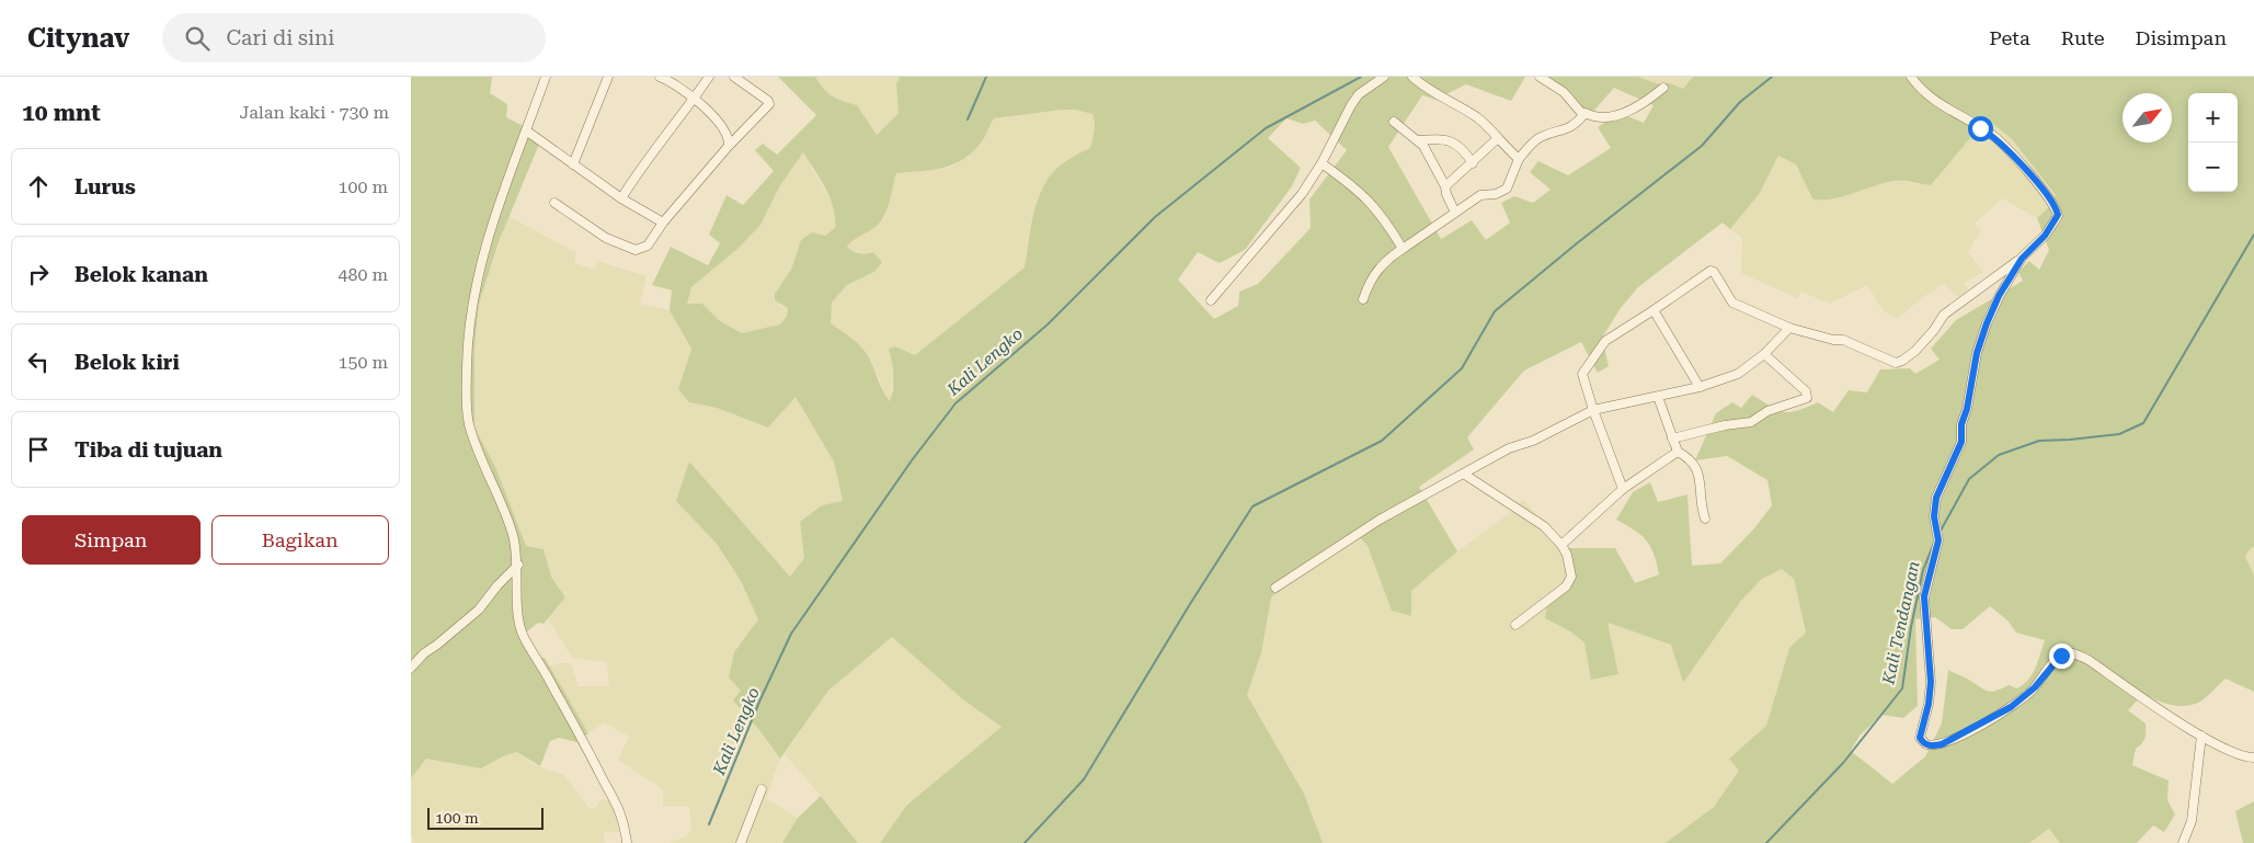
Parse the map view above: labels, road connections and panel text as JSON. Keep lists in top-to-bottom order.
{
  "water": ["Kali Lengko", "Kali Tendangan"],
  "scale_bar": "100 m",
  "north": "top right",
  "page": {
    "header": "Citynav",
    "search": "Cari di sini",
    "nav": ["Peta", "Rute", "Disimpan"],
    "heading": ["10 mnt", "Jalan kaki · 730 m"],
    "map_buttons": ["+", "−"],
    "list": [
      ["Lurus", "100 m"],
      ["Belok kanan", "480 m"],
      ["Belok kiri", "150 m"],
      "Tiba di tujuan"
    ],
    "buttons": ["Simpan", "Bagikan"],
    "scale": "100 m"
  }
}
